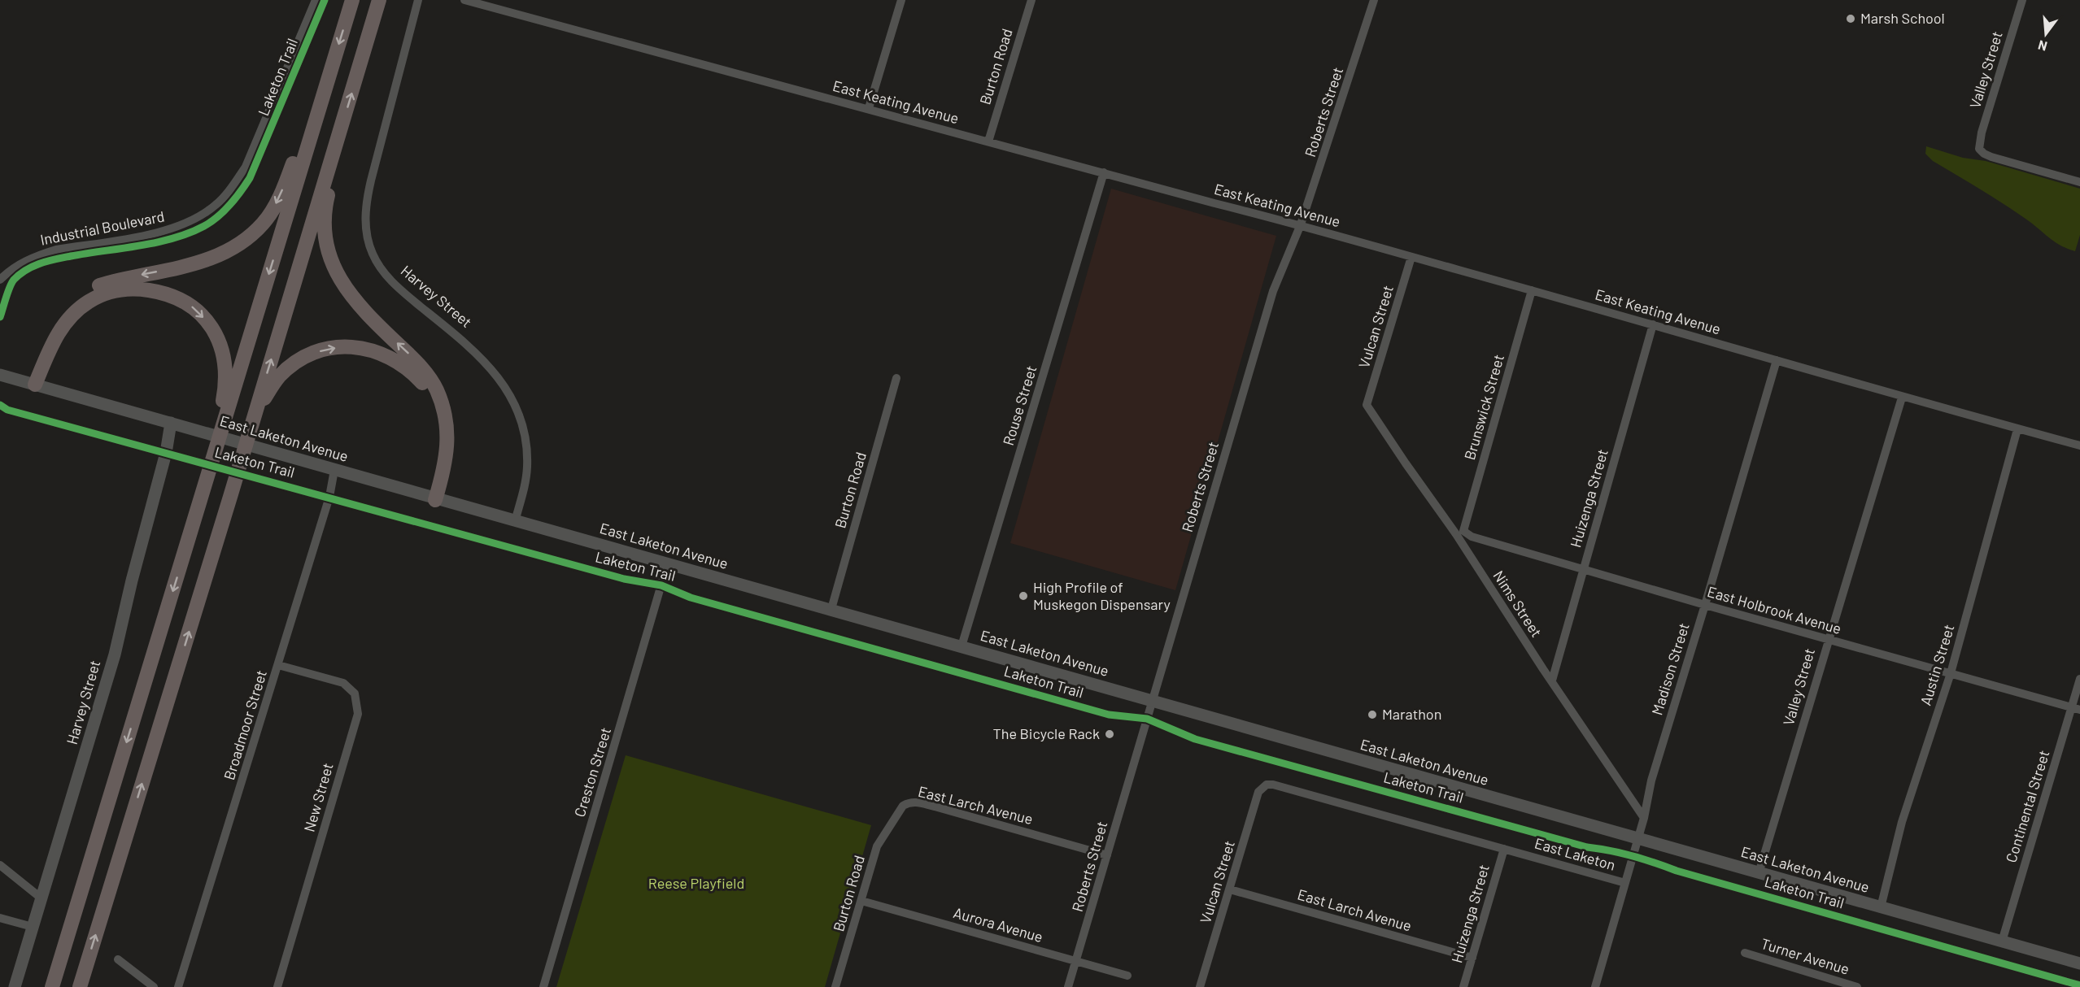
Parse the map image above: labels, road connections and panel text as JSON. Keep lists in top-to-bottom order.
{
  "streets": {
    "main road": ["Harvey Street", "East Laketon Avenue"],
    "street": [
      "Burton Road",
      "Valley Street",
      "East Keating Avenue",
      "Roberts Street",
      "Industrial Boulevard",
      "Vulcan Street",
      "Rouse Street",
      "Brunswick Street",
      "Huizenga Street",
      "Nims Street",
      "East Holbrook Avenue",
      "Austin Street",
      "Madison Street",
      "Broadmoor Street",
      "Creston Street",
      "New Street",
      "East Larch Avenue",
      "Continental Street",
      "East Laketon",
      "Aurora Avenue",
      "Turner Avenue"
    ],
    "cycle path": ["Laketon Trail"]
  },
  "crossings": [
    ["Burton Road", "East Keating Avenue"],
    ["Burton Road", "East Laketon Avenue"],
    ["Burton Road", "East Larch Avenue"],
    ["Burton Road", "Aurora Avenue"],
    ["Valley Street", "East Keating Avenue"],
    ["Valley Street", "East Laketon Avenue"],
    ["Valley Street", "East Holbrook Avenue"],
    ["East Keating Avenue", "Roberts Street"],
    ["East Keating Avenue", "Vulcan Street"],
    ["East Keating Avenue", "Rouse Street"],
    ["East Keating Avenue", "Brunswick Street"],
    ["East Keating Avenue", "Huizenga Street"],
    ["East Keating Avenue", "Austin Street"],
    ["East Keating Avenue", "Madison Street"],
    ["Roberts Street", "East Laketon Avenue"],
    ["Roberts Street", "East Larch Avenue"],
    ["Roberts Street", "Aurora Avenue"],
    ["Harvey Street", "East Laketon Avenue"],
    ["Vulcan Street", "Nims Street"],
    ["Vulcan Street", "East Larch Avenue"],
    ["Vulcan Street", "East Laketon"],
    ["Rouse Street", "East Laketon Avenue"],
    ["Brunswick Street", "East Holbrook Avenue"],
    ["East Laketon Avenue", "Austin Street"],
    ["East Laketon Avenue", "Madison Street"],
    ["East Laketon Avenue", "Broadmoor Street"],
    ["East Laketon Avenue", "Creston Street"],
    ["East Laketon Avenue", "Continental Street"],
    ["Huizenga Street", "Nims Street"],
    ["Huizenga Street", "East Holbrook Avenue"],
    ["Huizenga Street", "East Larch Avenue"],
    ["Huizenga Street", "East Laketon"],
    ["Nims Street", "Madison Street"],
    ["East Holbrook Avenue", "Austin Street"],
    ["East Holbrook Avenue", "Madison Street"],
    ["East Holbrook Avenue", "Continental Street"],
    ["Madison Street", "East Laketon"],
    ["Broadmoor Street", "New Street"]
  ],
  "parks": ["Reese Playfield"],
  "places": [
    "Marsh School",
    "High Profile of Muskegon Dispensary",
    "Marathon",
    "The Bicycle Rack"
  ],
  "north": "bottom"
}
